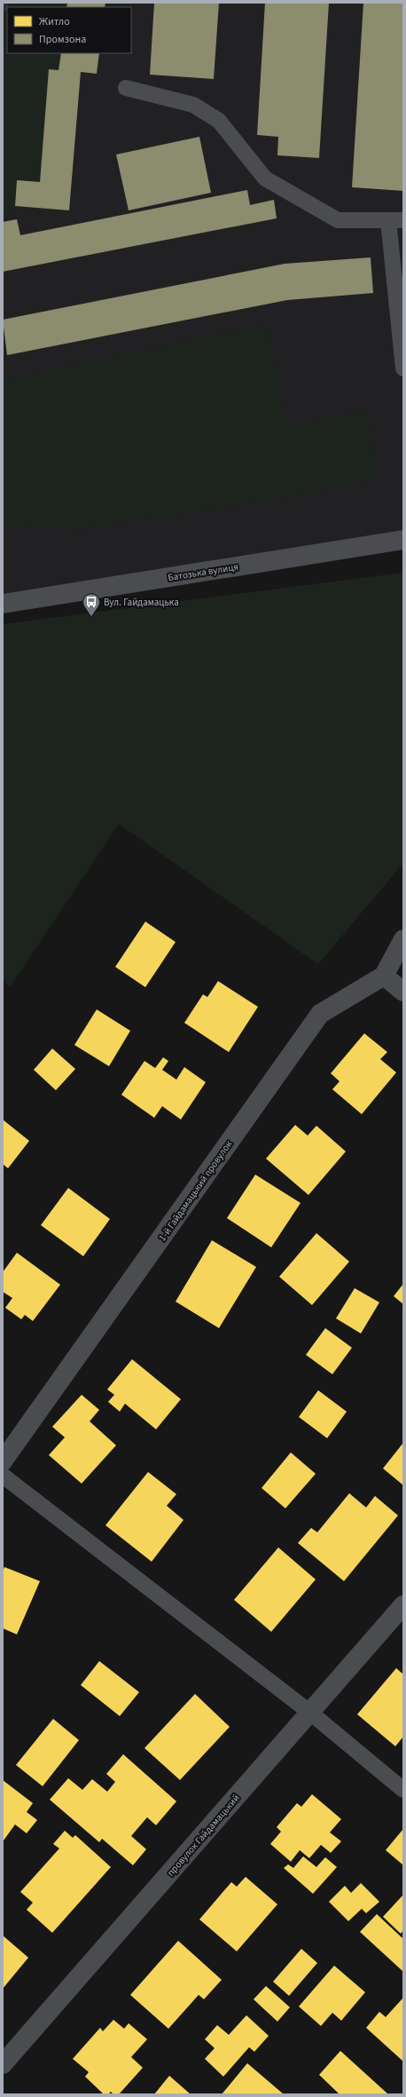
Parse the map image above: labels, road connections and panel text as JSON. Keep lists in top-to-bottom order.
{
  "streets": {
    "street": ["Батозька вулиця", "1-й Гайдамацький провулок", "провулок Гайдамацький"]
  },
  "places": {
    "bus stop": ["Вул. Гайдамацька"]
  },
  "legend": ["Житло", "Промзона"]
}
